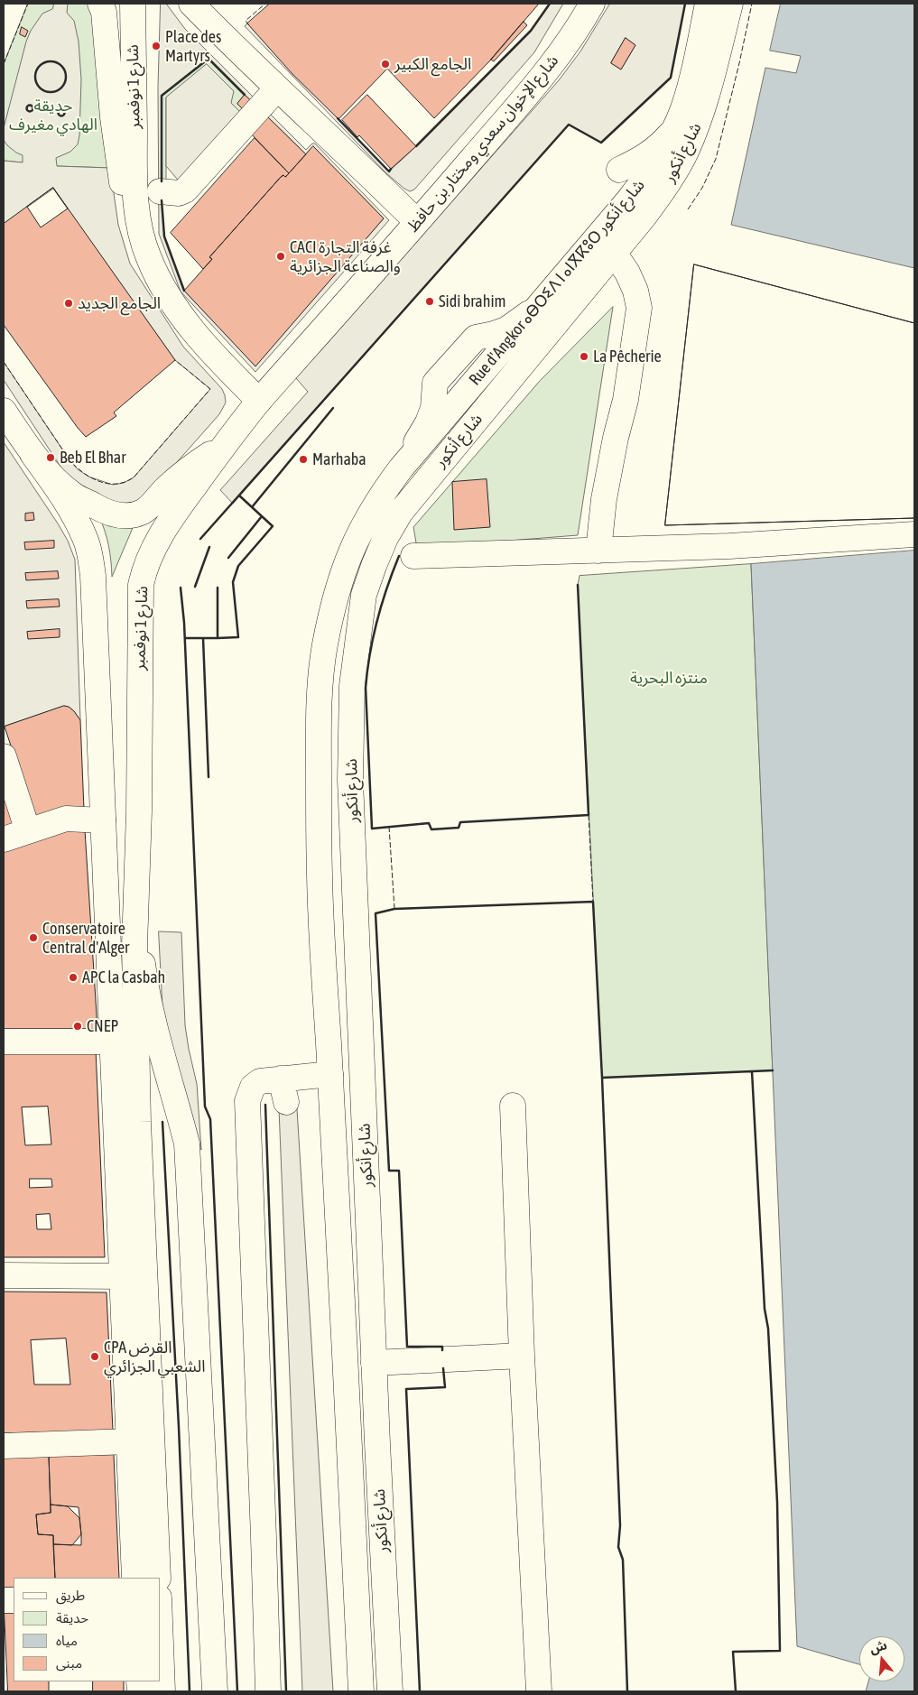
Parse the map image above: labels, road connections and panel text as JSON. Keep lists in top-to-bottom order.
{
  "streets": {
    "main road": [
      "شارع 1 نوفمبر",
      "شارع الإخوان سعدي ومختار بن حافظ",
      "شارع أنكور",
      "Rue d'Angkor ⴰⴱⵔⵉⴷ ⵏ ⴰⵏⴳⴽⵓⵔ شارع أنكور"
    ]
  },
  "crossings": [
    ["شارع 1 نوفمبر", "شارع الإخوان سعدي ومختار بن حافظ"],
    ["شارع أنكور", "Rue d'Angkor ⴰⴱⵔⵉⴷ ⵏ ⴰⵏⴳⴽⵓⵔ شارع أنكور"]
  ],
  "parks": ["حديقة الهادي مغيرف", "منتزه البحرية"],
  "places": [
    "Place des Martyrs",
    "الجامع الكبير",
    "CACI غرفة التجارة والصناعة الجزائرية",
    "Sidi brahim",
    "الجامع الجديد",
    "La Pêcherie",
    "Beb El Bhar",
    "Marhaba",
    "Conservatoire Central d'Alger",
    "APC la Casbah",
    "CNEP",
    "CPA القرض الشعبي الجزائري"
  ],
  "legend": [
    "طريق",
    "حديقة",
    "مياه",
    "مبنى"
  ],
  "north": "top"
}
